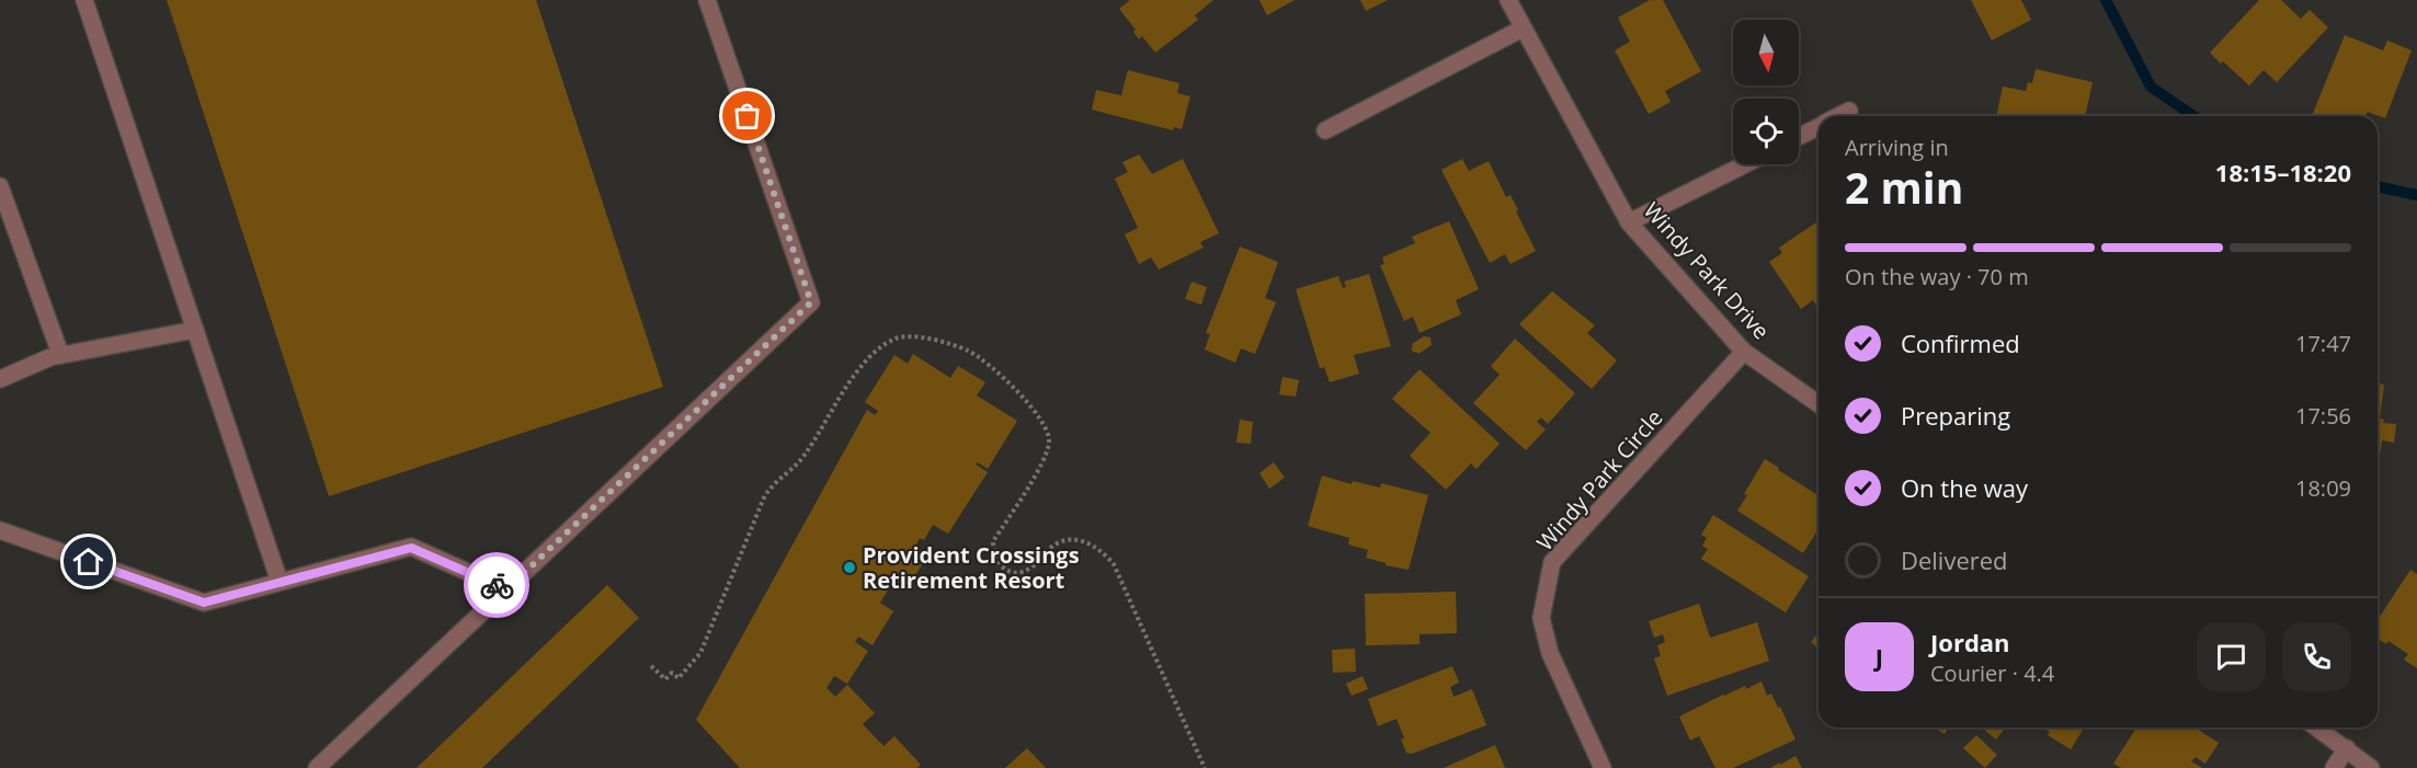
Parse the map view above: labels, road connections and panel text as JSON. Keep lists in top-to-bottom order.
{
  "streets": {
    "street": ["Windy Park Drive", "Windy Park Circle"]
  },
  "crossings": [
    ["Windy Park Drive", "Windy Park Circle"]
  ],
  "places": ["Provident Crossings Retirement Resort"],
  "north": "bottom",
  "page": {
    "heading": ["2 min", "Arriving in", "18:15–18:20"],
    "panel": ["Jordan", "Courier · 4.4"],
    "bar": "On the way · 70 m",
    "list": [
      ["Confirmed", "17:47"],
      ["Preparing", "17:56"],
      ["On the way", "18:09"],
      "Delivered"
    ],
    "round": "J"
  }
}
